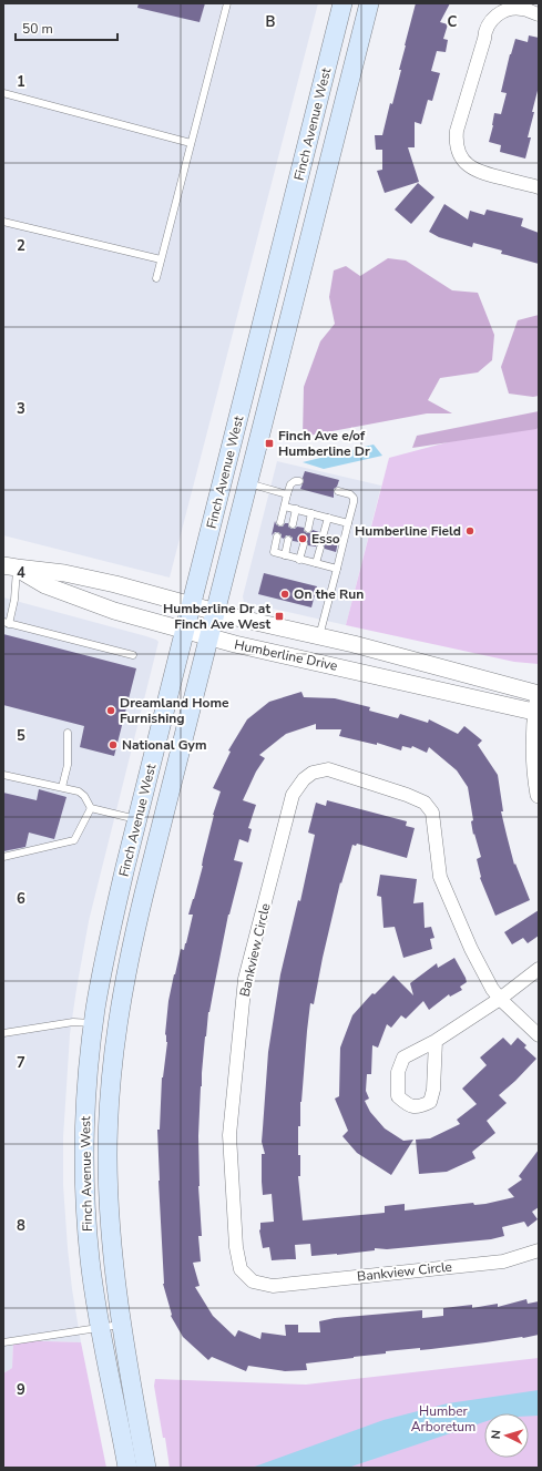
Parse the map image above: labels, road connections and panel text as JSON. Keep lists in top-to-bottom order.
{
  "streets": {
    "main road": ["Finch Avenue West"],
    "street": ["Humberline Drive", "Bankview Circle"]
  },
  "crossings": [
    ["Finch Avenue West", "Humberline Drive"]
  ],
  "parks": ["Humber Arboretum"],
  "places": {
    "transit": ["Finch Ave e/of Humberline Dr", "Humberline Dr at Finch Ave West"],
    "other": [
      "Humberline Field",
      "Esso",
      "On the Run",
      "Dreamland Home Furnishing",
      "National Gym"
    ]
  },
  "scale_bar": "50 m",
  "north": "left",
  "grid": {
    "columns": ["B", "C"],
    "rows": [
      "1",
      "2",
      "3",
      "4",
      "5",
      "6",
      "7",
      "8",
      "9"
    ]
  }
}
